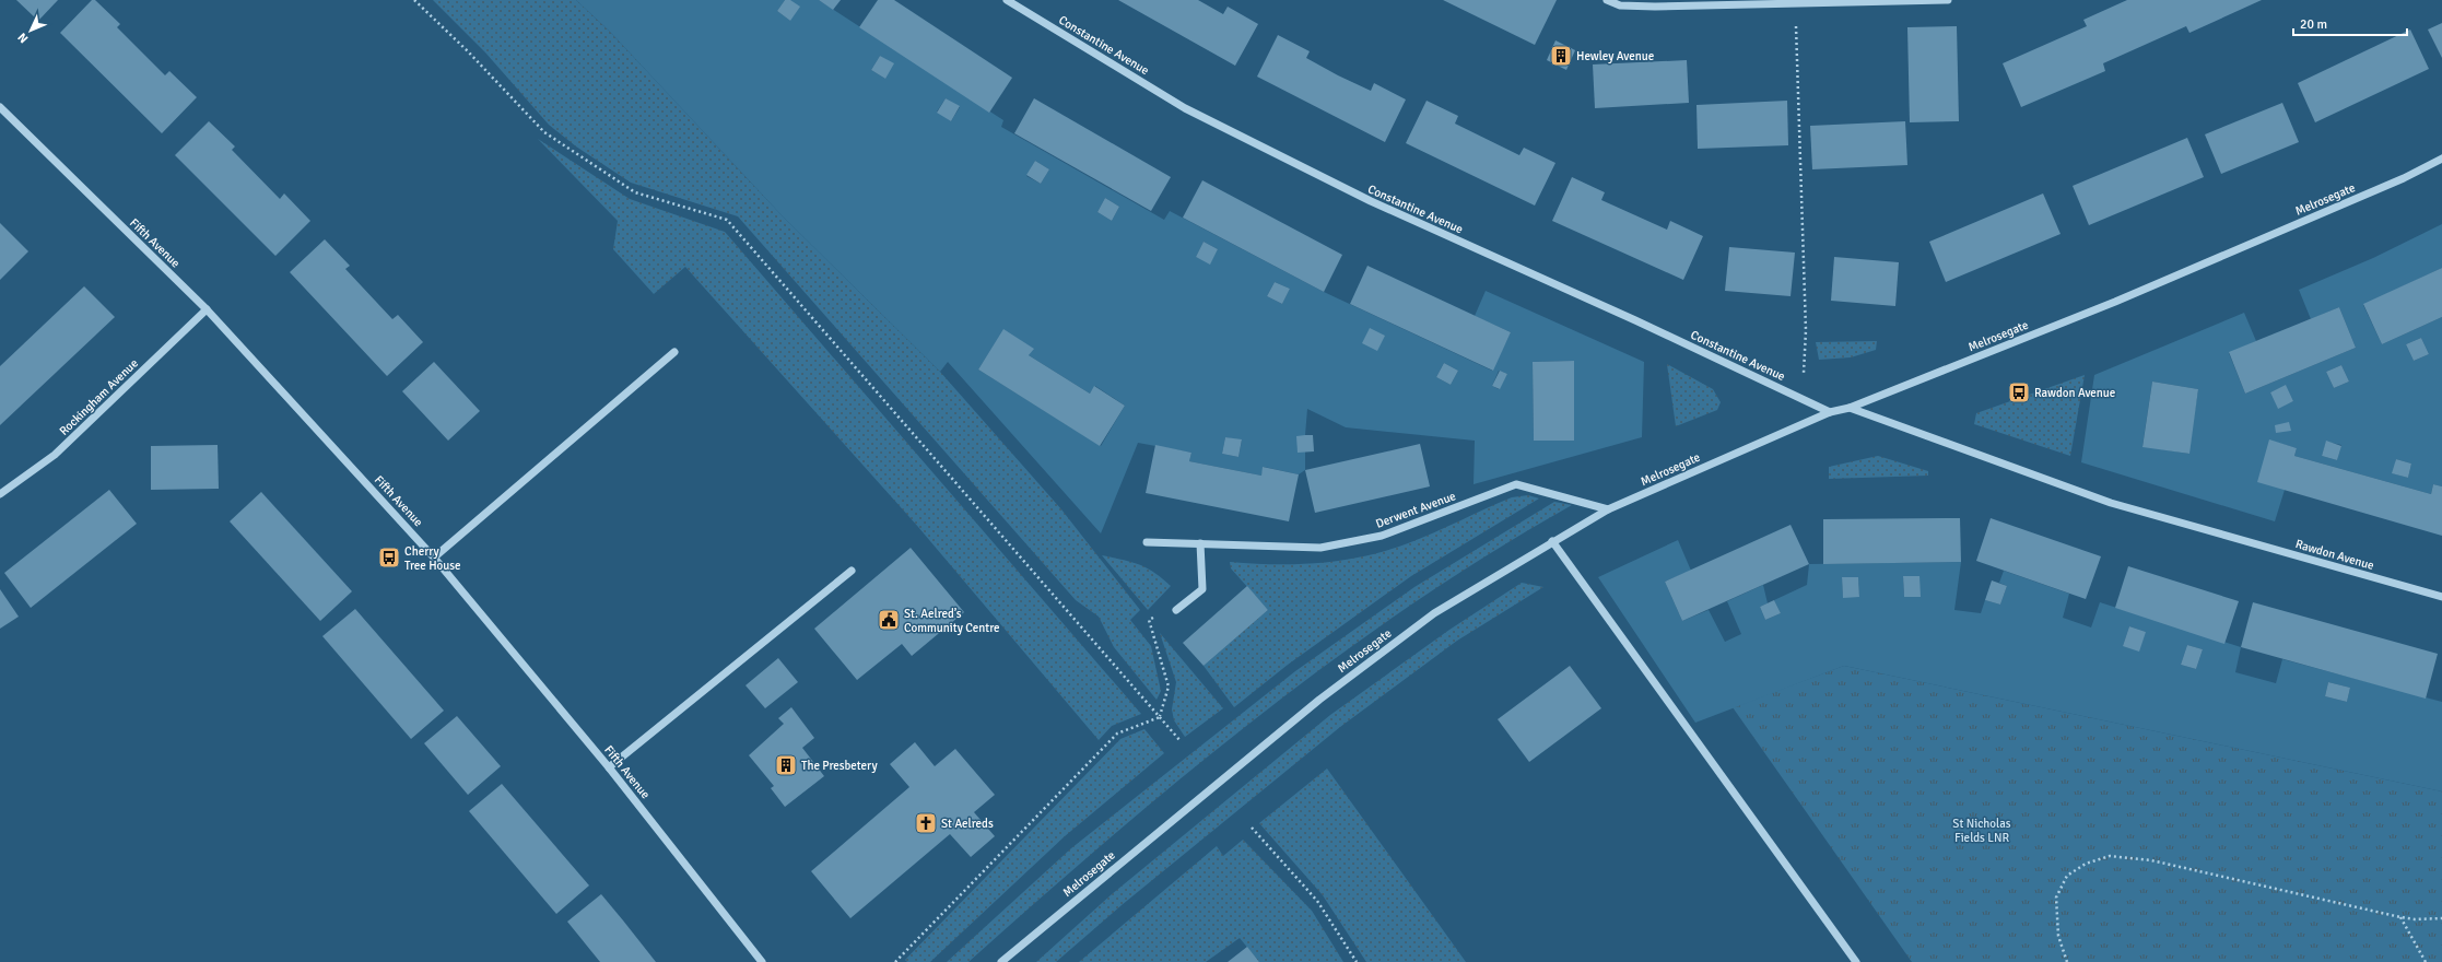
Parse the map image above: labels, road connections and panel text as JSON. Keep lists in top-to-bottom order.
{
  "streets": {
    "street": [
      "Constantine Avenue",
      "Melrosegate",
      "Fifth Avenue",
      "Rockingham Avenue",
      "Derwent Avenue",
      "Rawdon Avenue"
    ]
  },
  "crossings": [
    ["Constantine Avenue", "Melrosegate"],
    ["Melrosegate", "Derwent Avenue"],
    ["Melrosegate", "Rawdon Avenue"],
    ["Fifth Avenue", "Rockingham Avenue"]
  ],
  "parks": ["St Nicholas Fields LNR"],
  "places": {
    "building": ["Hewley Avenue", "The Presbetery"],
    "bus stop": ["Rawdon Avenue", "Cherry Tree House"],
    "public building": ["St. Aelred’s Community Centre"],
    "church": ["St Aelreds"]
  },
  "scale_bar": "20 m",
  "north": "bottom left"
}
